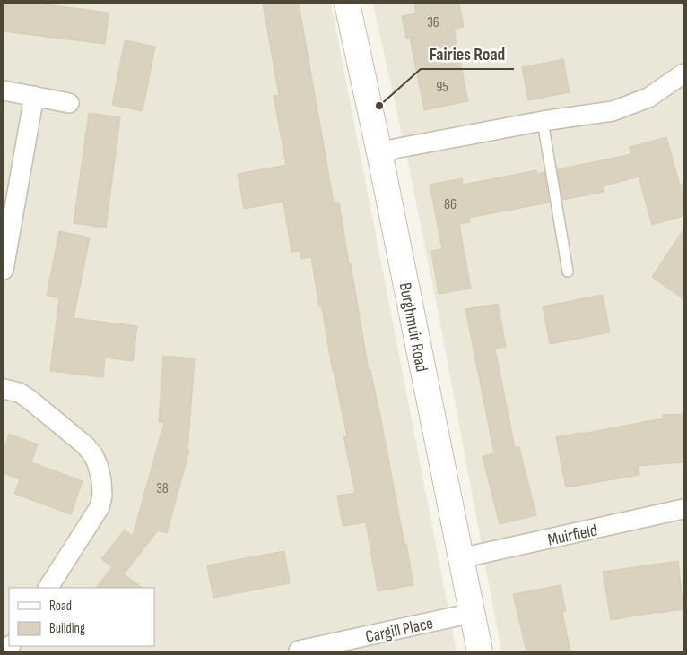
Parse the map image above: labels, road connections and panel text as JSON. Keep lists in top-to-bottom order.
{
  "streets": {
    "street": ["Burghmuir Road", "Muirfield", "Cargill Place"]
  },
  "crossings": [
    ["Burghmuir Road", "Muirfield"],
    ["Burghmuir Road", "Cargill Place"]
  ],
  "places": ["Fairies Road"],
  "house_numbers": [
    "36",
    "95",
    "86",
    "38"
  ],
  "legend": ["Road", "Building"]
}
